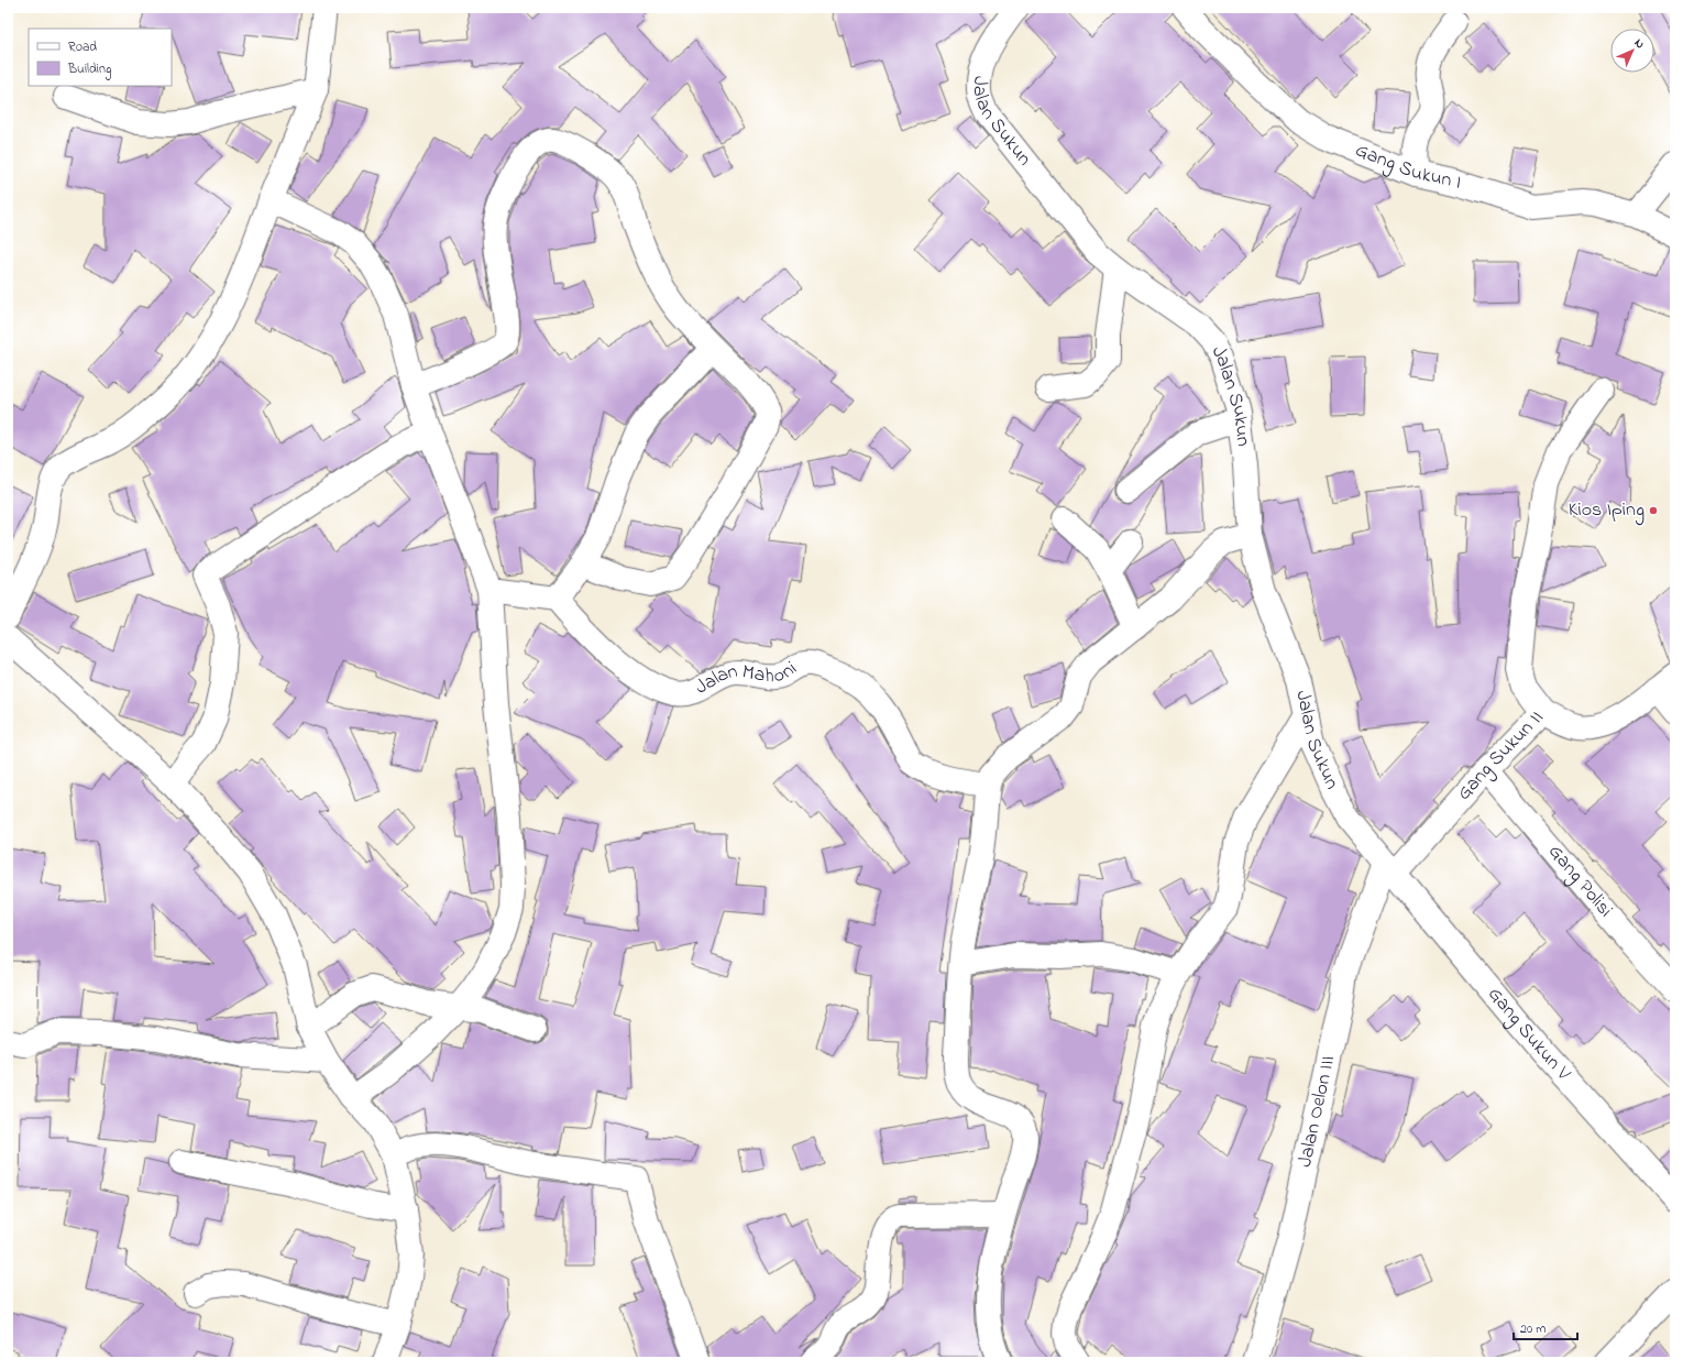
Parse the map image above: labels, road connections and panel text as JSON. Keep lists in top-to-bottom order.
{
  "streets": {
    "street": [
      "Jalan Sukun",
      "Gang Sukun I",
      "Jalan Mahoni",
      "Gang Sukun II",
      "Gang Polisi",
      "Gang Sukun V",
      "Jalan Oelon III"
    ]
  },
  "crossings": [
    ["Jalan Sukun", "Gang Sukun II"],
    ["Jalan Sukun", "Gang Sukun V"],
    ["Jalan Sukun", "Jalan Oelon III"],
    ["Gang Sukun II", "Gang Polisi"],
    ["Gang Sukun II", "Gang Sukun V"],
    ["Gang Sukun II", "Jalan Oelon III"],
    ["Gang Sukun V", "Jalan Oelon III"]
  ],
  "places": ["Kios Iping"],
  "legend": ["Road", "Building"],
  "scale_bar": "20 m",
  "north": "top right"
}
